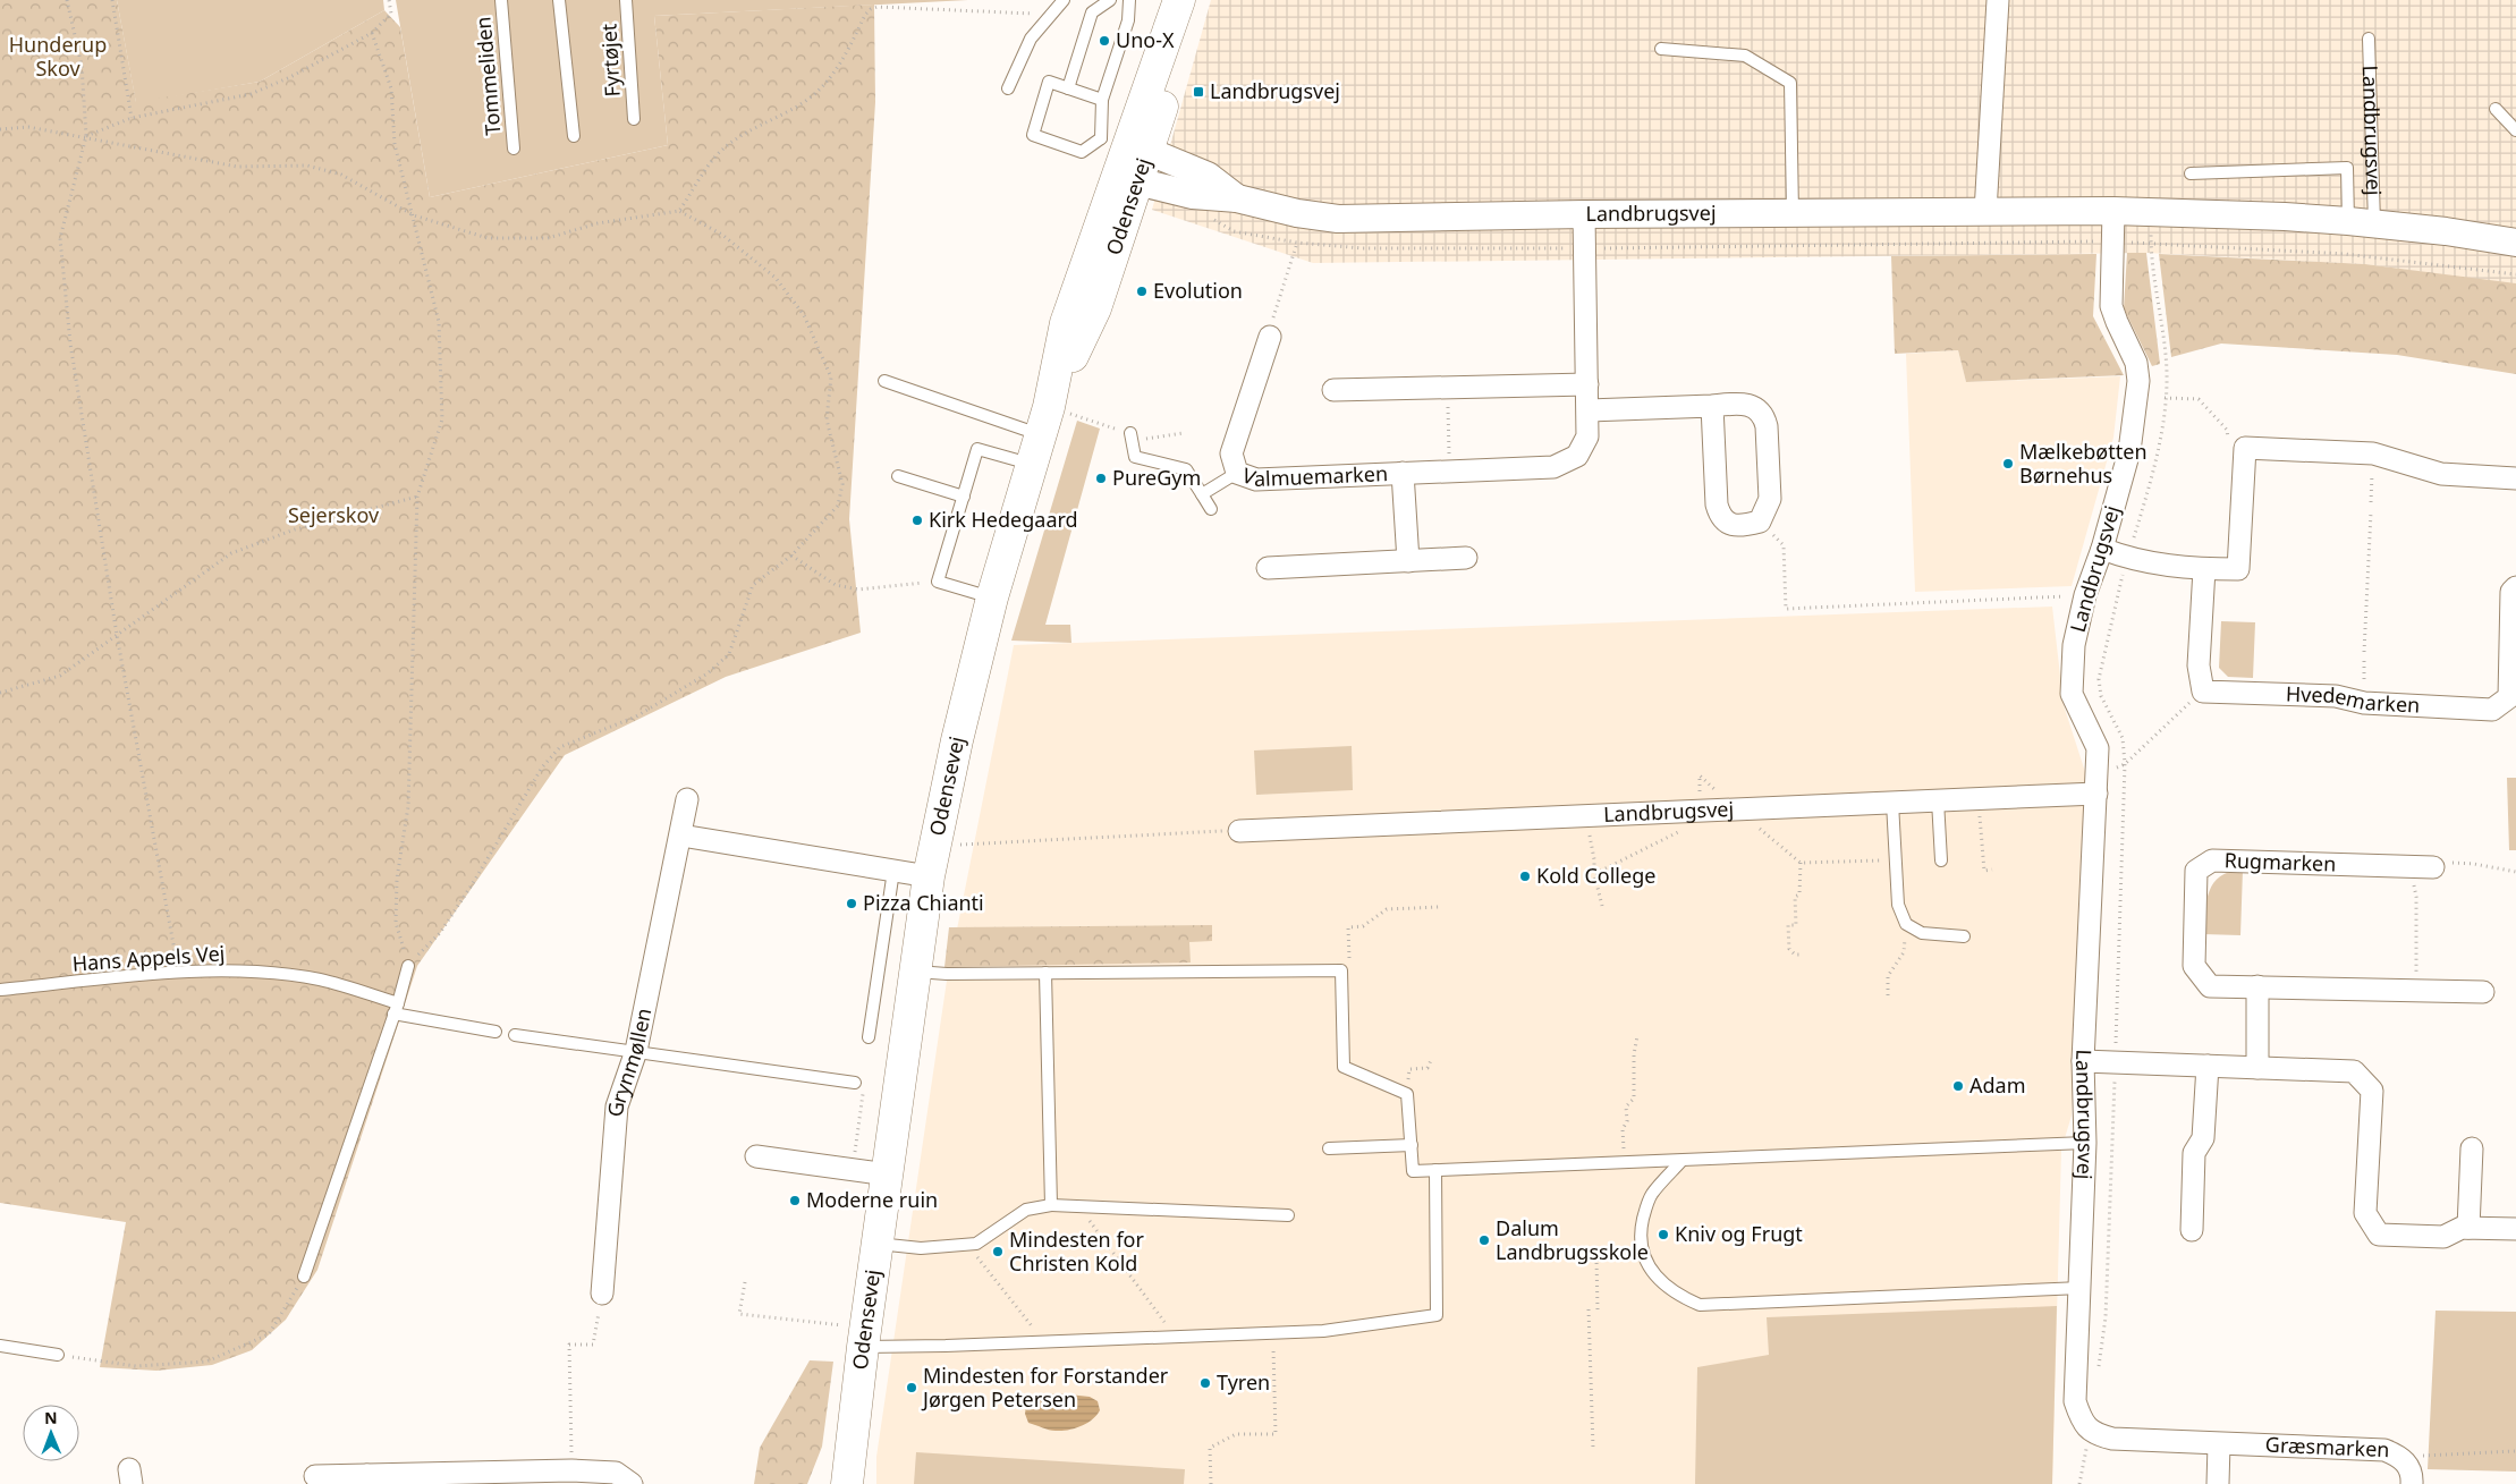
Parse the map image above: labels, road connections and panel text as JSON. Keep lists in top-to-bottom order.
{
  "streets": {
    "main road": ["Odensevej"],
    "street": [
      "Landbrugsvej",
      "Valmuemarken",
      "Hvedemarken",
      "Rugmarken",
      "Grynmøllen",
      "Græsmarken"
    ],
    "lane": ["Fyrtøjet", "Tommeliden", "Hans Appels Vej"]
  },
  "crossings": [
    ["Landbrugsvej", "Odensevej"],
    ["Landbrugsvej", "Valmuemarken"],
    ["Landbrugsvej", "Græsmarken"]
  ],
  "parks": ["Hunderup Skov", "Sejerskov"],
  "places": {
    "other": [
      "Uno-X",
      "Evolution",
      "Mælkebøtten Børnehus",
      "PureGym",
      "Kirk Hedegaard",
      "Kold College",
      "Pizza Chianti",
      "Adam",
      "Moderne ruin",
      "Kniv og Frugt",
      "Dalum Landbrugsskole",
      "Mindesten for Christen Kold",
      "Tyren",
      "Mindesten for Forstander Jørgen Petersen"
    ],
    "transit": ["Landbrugsvej"]
  },
  "north": "top"
}
